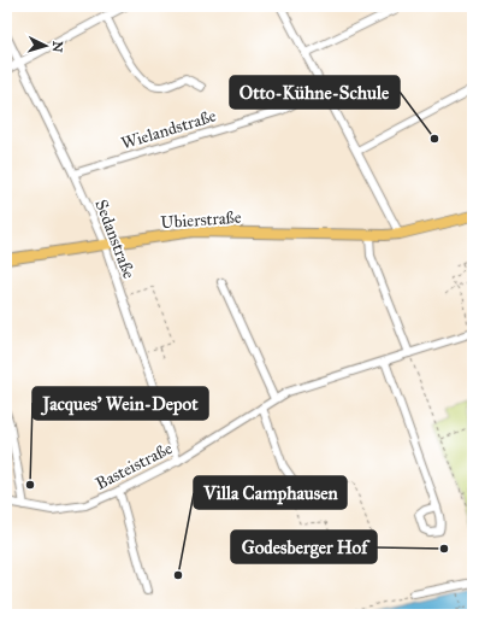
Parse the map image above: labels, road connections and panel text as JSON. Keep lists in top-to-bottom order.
{
  "streets": {
    "main road": ["Ubierstraße"],
    "street": ["Wielandstraße", "Sedanstraße", "Basteistraße"]
  },
  "crossings": [
    ["Wielandstraße", "Sedanstraße"],
    ["Ubierstraße", "Sedanstraße"],
    ["Sedanstraße", "Basteistraße"]
  ],
  "places": [
    "Otto-Kühne-Schule",
    "Jacques' Wein-Depot",
    "Godesberger Hof",
    "Villa Camphausen"
  ],
  "north": "right"
}
